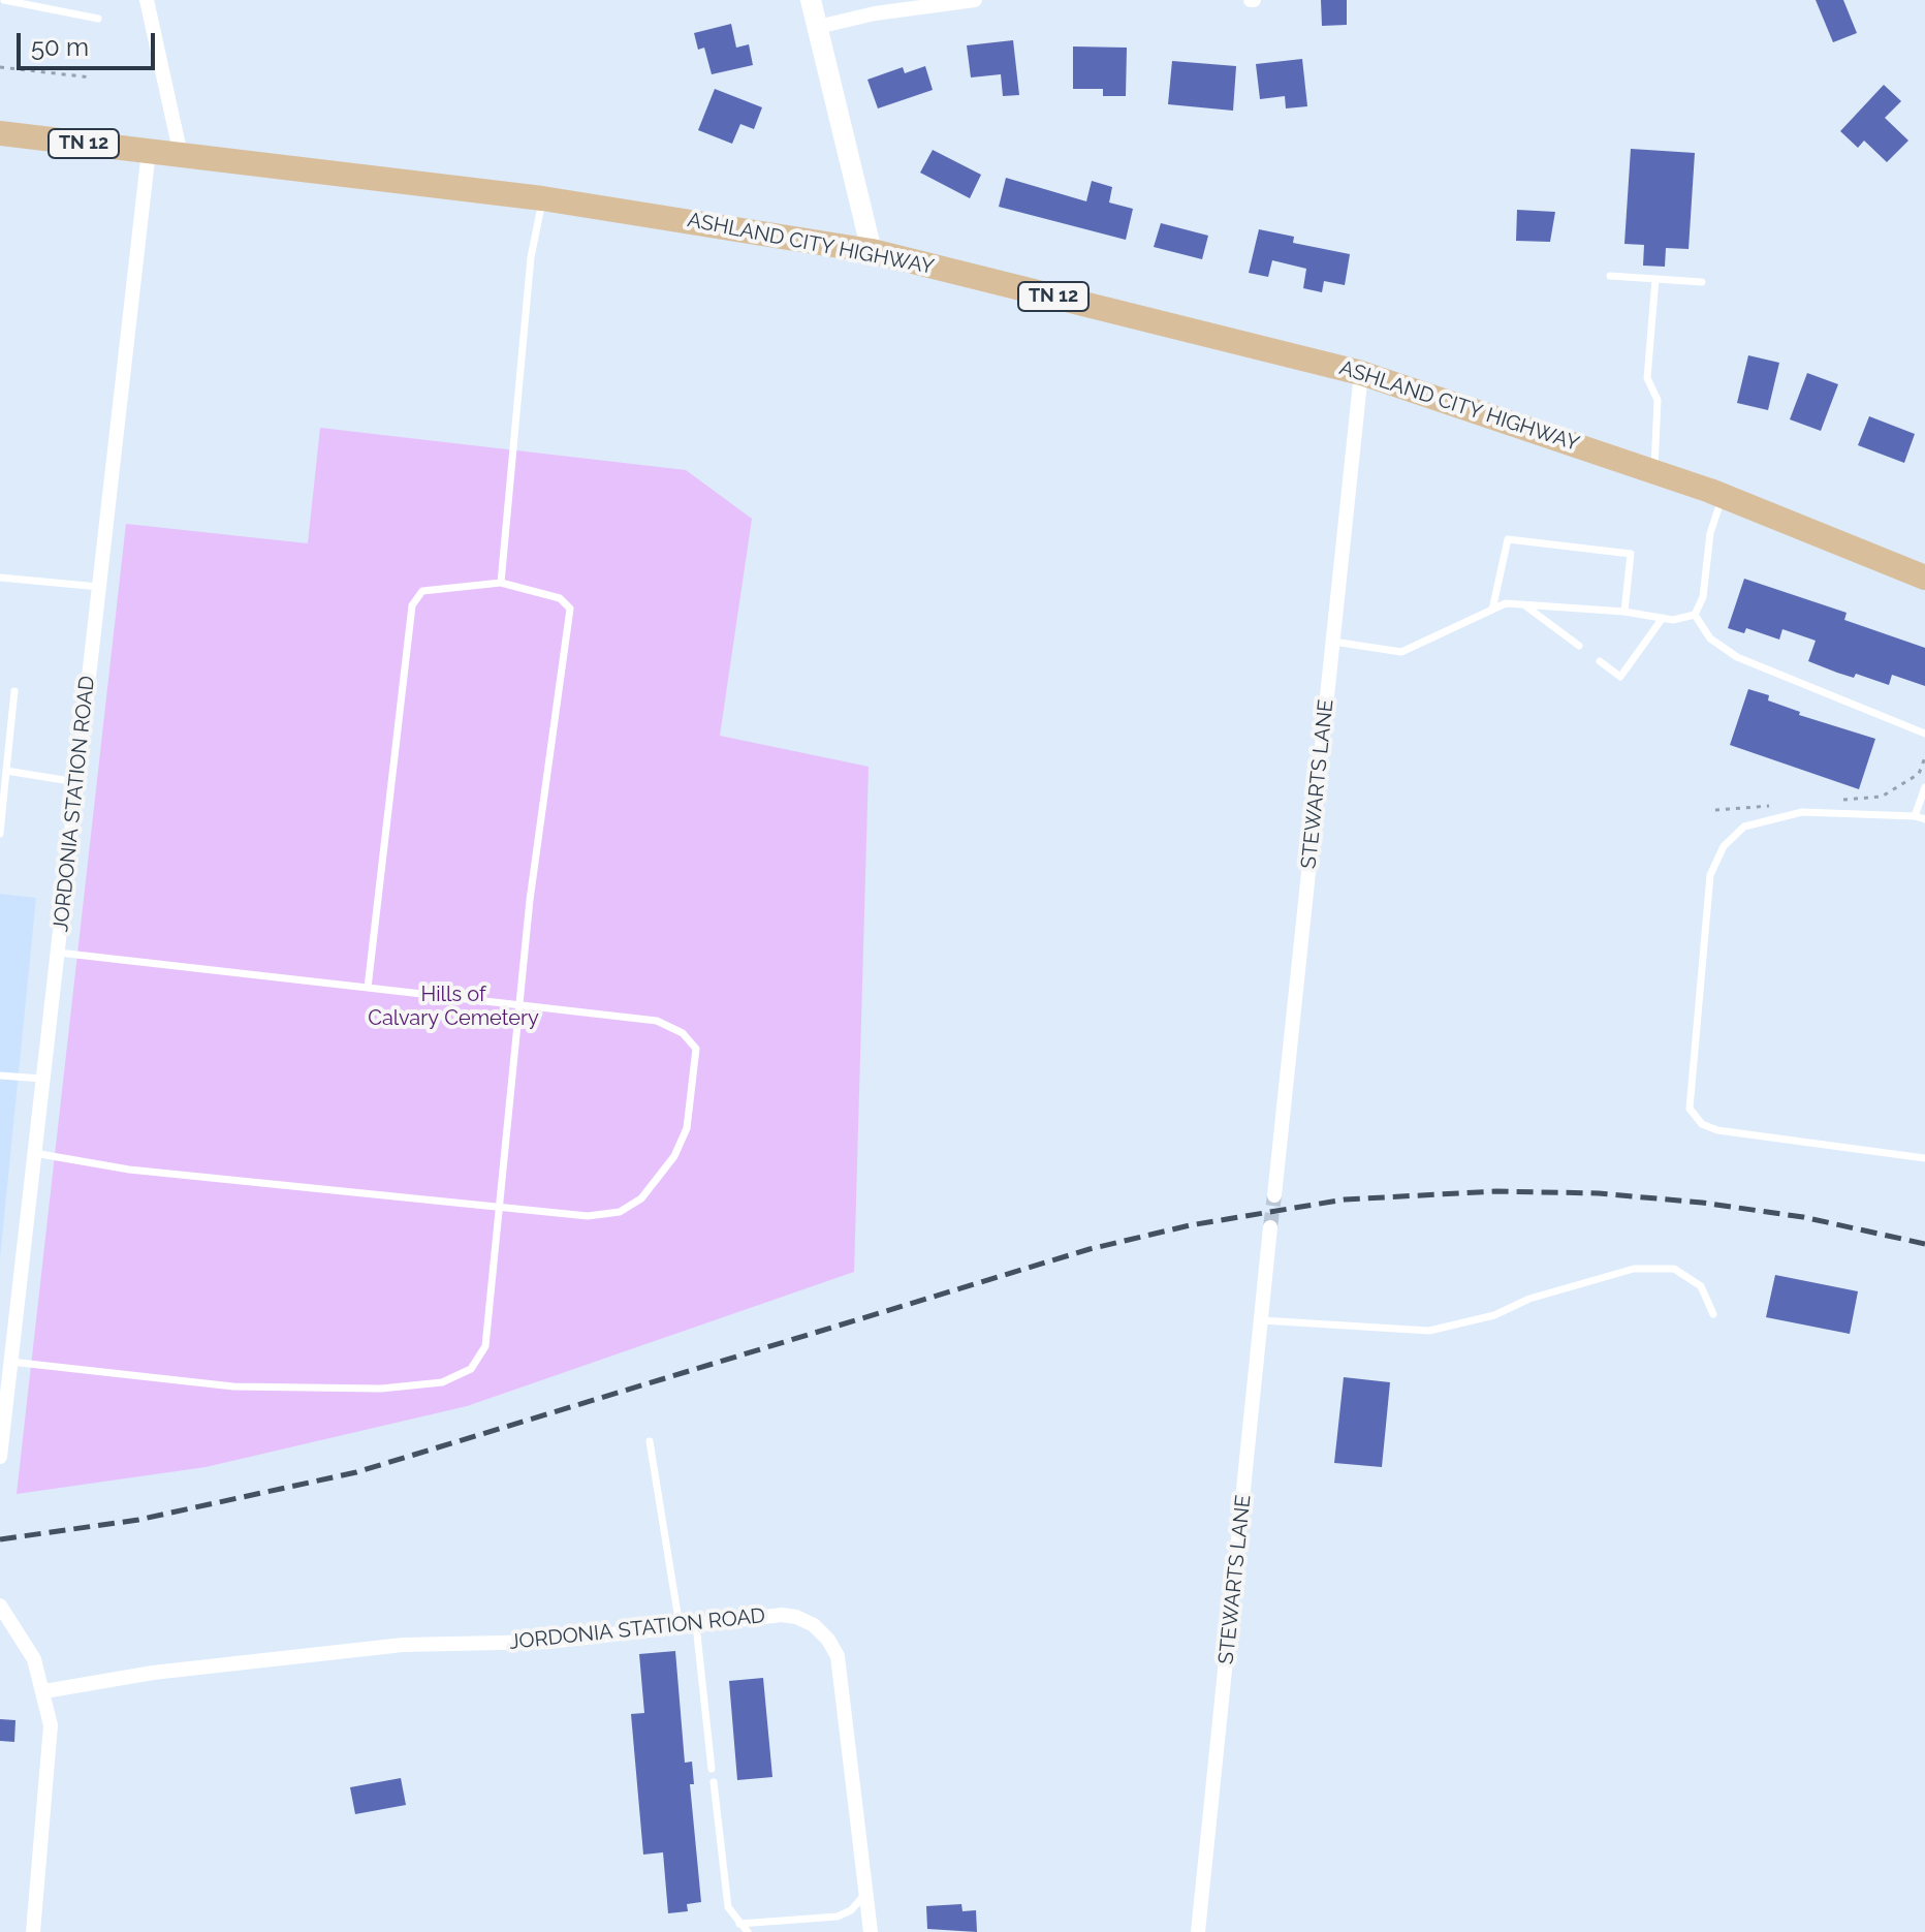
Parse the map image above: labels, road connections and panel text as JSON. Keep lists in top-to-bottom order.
{
  "streets": {
    "main road": ["TN 12", "ASHLAND CITY HIGHWAY"],
    "street": ["STEWARTS LANE", "JORDONIA STATION ROAD"]
  },
  "crossings": [
    ["ASHLAND CITY HIGHWAY", "STEWARTS LANE"],
    ["ASHLAND CITY HIGHWAY", "JORDONIA STATION ROAD"]
  ],
  "parks": ["Hills of Calvary Cemetery"],
  "scale_bar": "50 m"
}
